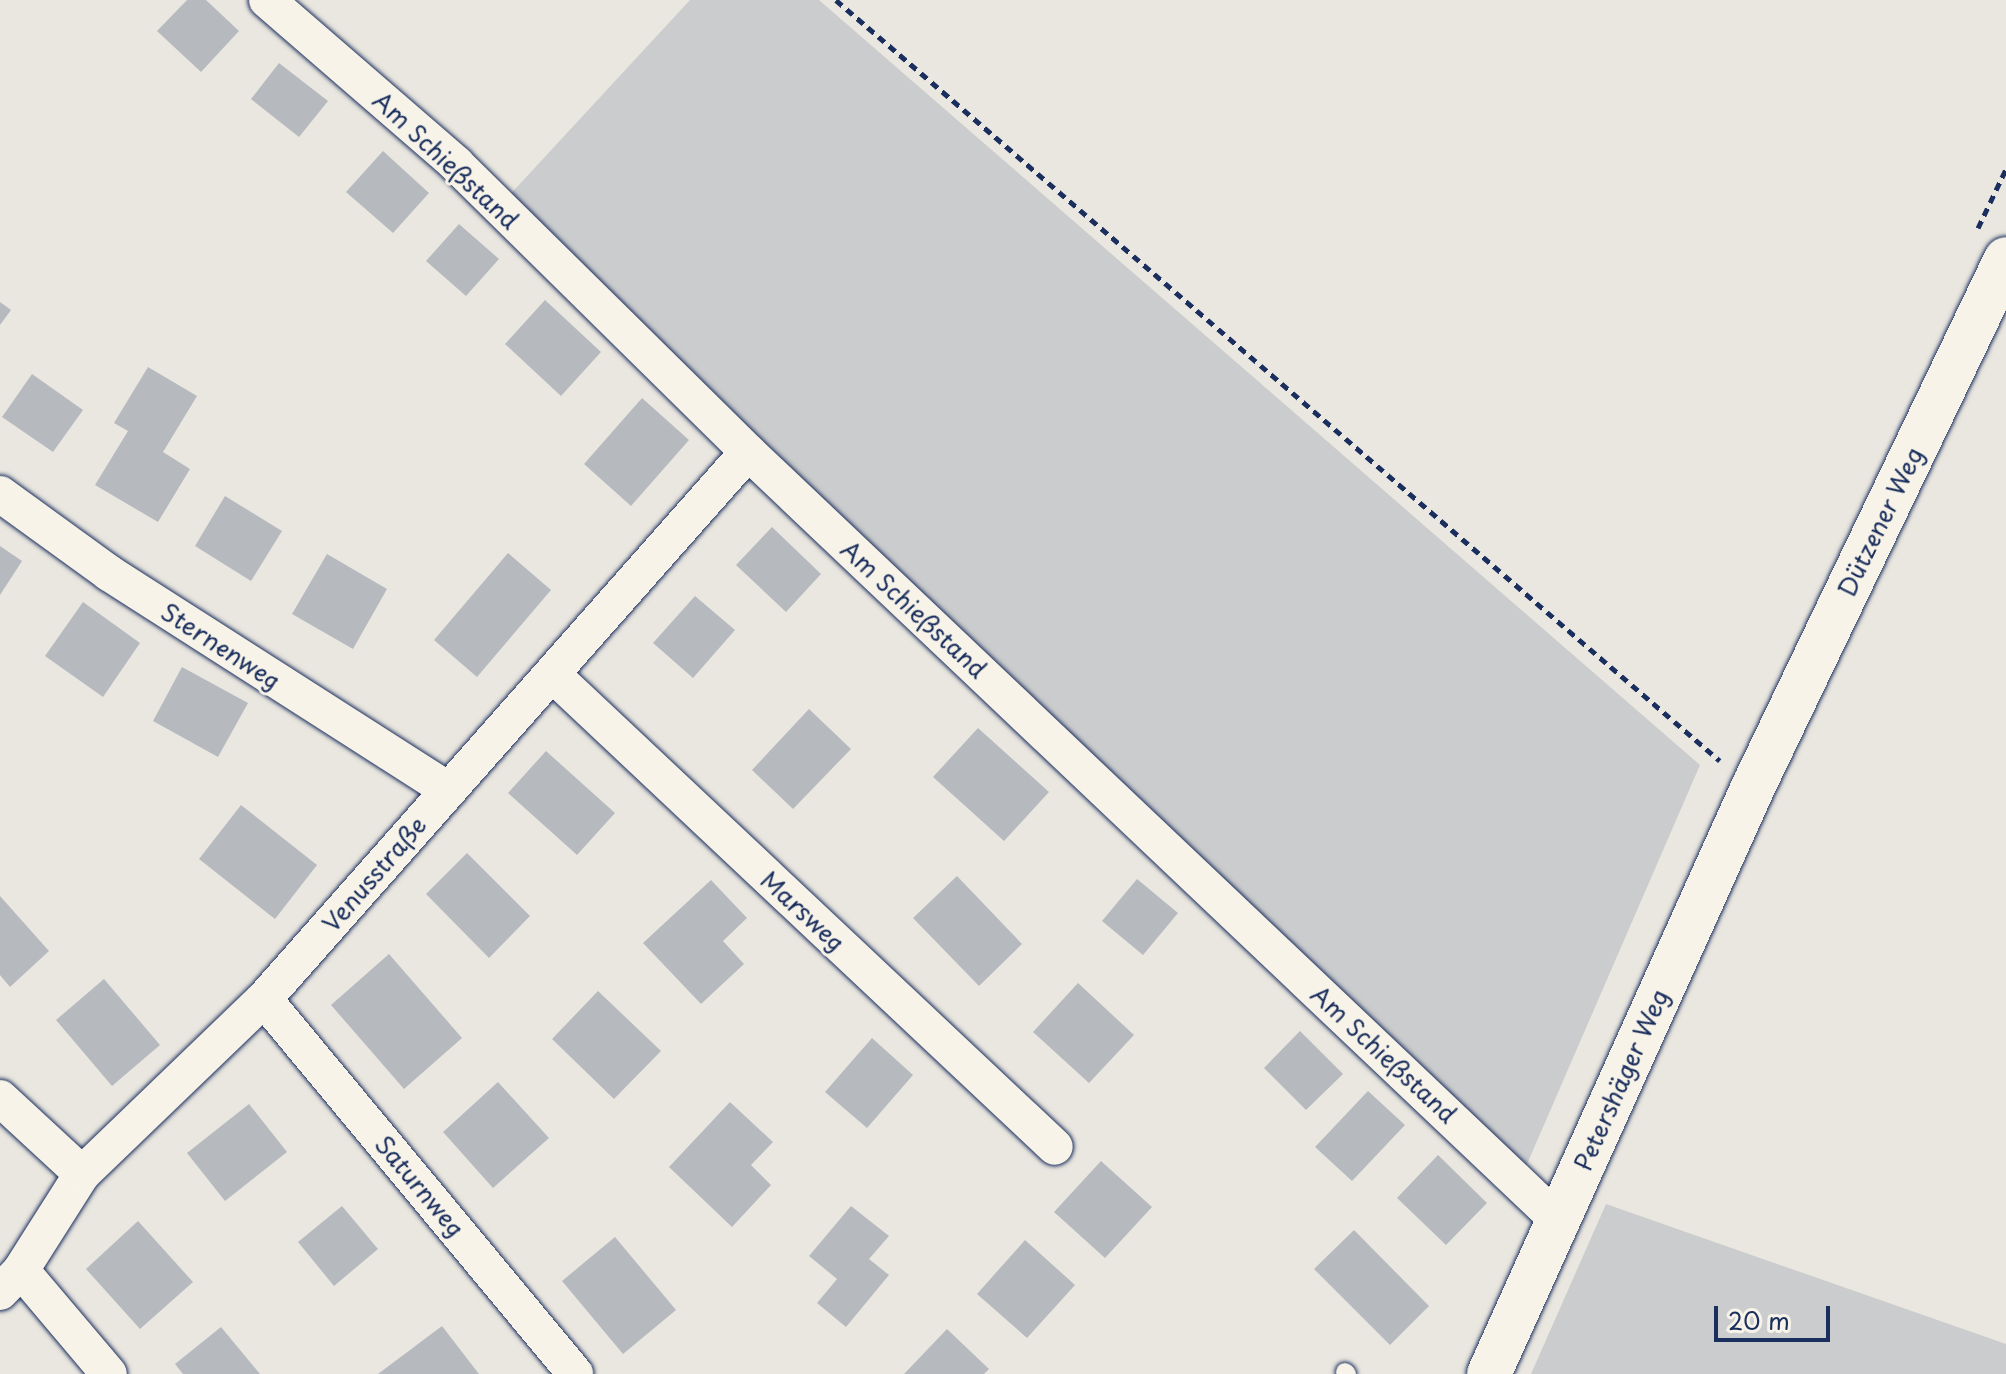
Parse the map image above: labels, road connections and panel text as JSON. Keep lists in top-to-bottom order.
{
  "streets": {
    "street": [
      "Am Schießstand",
      "Dützener Weg",
      "Sternenweg",
      "Venusstraße",
      "Marsweg",
      "Petershäger Weg",
      "Saturnweg"
    ]
  },
  "crossings": [
    ["Am Schießstand", "Venusstraße"],
    ["Am Schießstand", "Petershäger Weg"],
    ["Dützener Weg", "Petershäger Weg"],
    ["Sternenweg", "Venusstraße"],
    ["Venusstraße", "Marsweg"],
    ["Venusstraße", "Saturnweg"]
  ],
  "scale_bar": "20 m"
}
